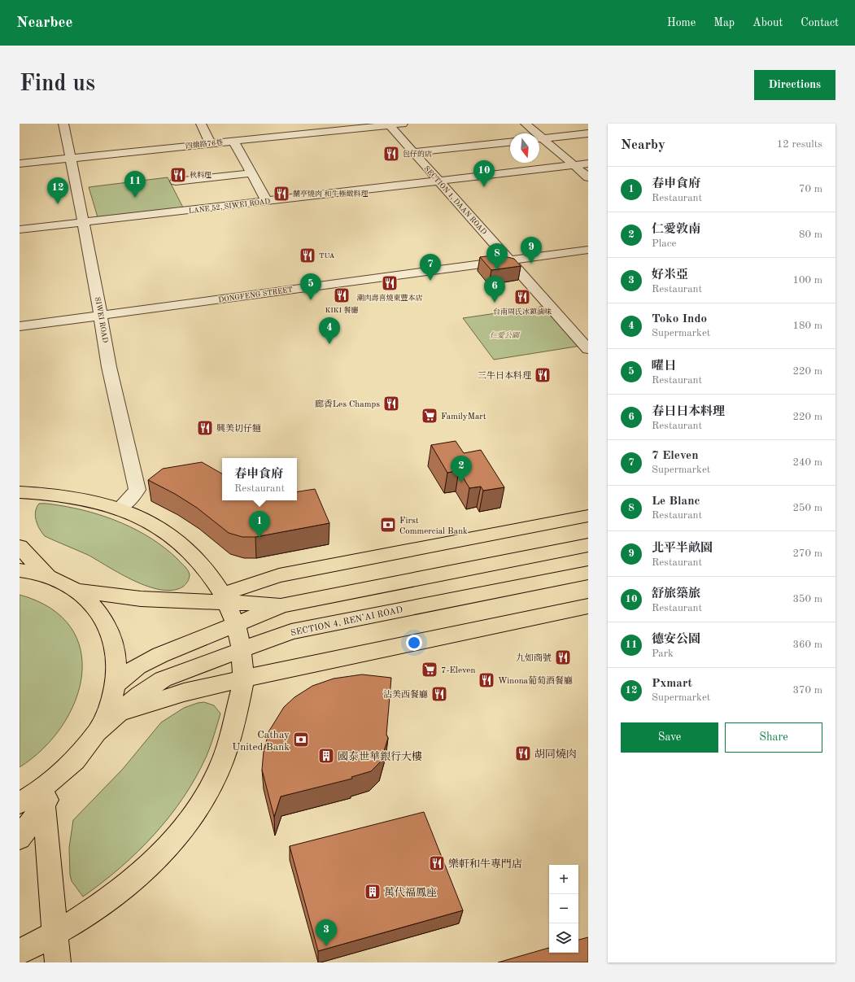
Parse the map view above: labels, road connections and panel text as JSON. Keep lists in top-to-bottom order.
{
  "streets": {
    "main road": ["SECTION 4, REN’AI ROAD"],
    "street": [
      "四維路76巷",
      "SECTION 1, DAAN ROAD",
      "LANE 52, SIWEI ROAD",
      "DONGFENG STREET",
      "SIWEI ROAD"
    ]
  },
  "crossings": [
    ["四維路76巷", "SECTION 1, DAAN ROAD"],
    ["四維路76巷", "SIWEI ROAD"],
    ["SECTION 1, DAAN ROAD", "LANE 52, SIWEI ROAD"],
    ["SECTION 1, DAAN ROAD", "DONGFENG STREET"],
    ["LANE 52, SIWEI ROAD", "SIWEI ROAD"],
    ["DONGFENG STREET", "SIWEI ROAD"]
  ],
  "parks": ["仁愛公園"],
  "places": {
    "restaurant": [
      "包仔的店",
      "秋料理",
      "蘭亭燒肉 和牛極緻料理",
      "TUA",
      "潮肉壽喜燒東豐本店",
      "KIKI 餐廳",
      "台南周氏冰鎮滷味",
      "三牛日本料理",
      "廊香Les Champs",
      "興美切仔麵",
      "九如商號",
      "Winona葡萄酒餐廳",
      "沾美西餐廳",
      "胡同燒肉",
      "樂軒和牛專門店"
    ],
    "supermarket": ["FamilyMart", "7-Eleven"],
    "bank": ["First Commercial Bank", "Cathay United Bank"],
    "building": ["國泰世華銀行大樓", "萬代福鳳座"]
  },
  "north": "bottom",
  "page": {
    "header": "Nearbee",
    "nav": [
      "Home",
      "Map",
      "About",
      "Contact"
    ],
    "buttons": [
      "Directions",
      ["Save", "Share"]
    ],
    "title": "Find us",
    "heading": ["Nearby", "12 results"],
    "pins": [
      "10",
      "11",
      "12",
      "9",
      "8",
      "7",
      "5",
      "6",
      "4",
      "2",
      "1",
      "3"
    ],
    "list": [
      {
        "mark": "1",
        "name": "春申食府",
        "note": "Restaurant",
        "value": "70 m"
      },
      {
        "mark": "2",
        "name": "仁愛敦南",
        "note": "Place",
        "value": "80 m"
      },
      {
        "mark": "3",
        "name": "好米亞",
        "note": "Restaurant",
        "value": "100 m"
      },
      {
        "mark": "4",
        "name": "Toko Indo",
        "note": "Supermarket",
        "value": "180 m"
      },
      {
        "mark": "5",
        "name": "曜日",
        "note": "Restaurant",
        "value": "220 m"
      },
      {
        "mark": "6",
        "name": "春日日本料理",
        "note": "Restaurant",
        "value": "220 m"
      },
      {
        "mark": "7",
        "name": "7 Eleven",
        "note": "Supermarket",
        "value": "240 m"
      },
      {
        "mark": "8",
        "name": "Le Blanc",
        "note": "Restaurant",
        "value": "250 m"
      },
      {
        "mark": "9",
        "name": "北平半畝園",
        "note": "Restaurant",
        "value": "270 m"
      },
      {
        "mark": "10",
        "name": "舒旅築旅",
        "note": "Restaurant",
        "value": "350 m"
      },
      {
        "mark": "11",
        "name": "德安公園",
        "note": "Park",
        "value": "360 m"
      },
      {
        "mark": "12",
        "name": "Pxmart",
        "note": "Supermarket",
        "value": "370 m"
      }
    ],
    "popup": ["春申食府", "Restaurant"],
    "map_buttons": ["+", "−"]
  }
}
